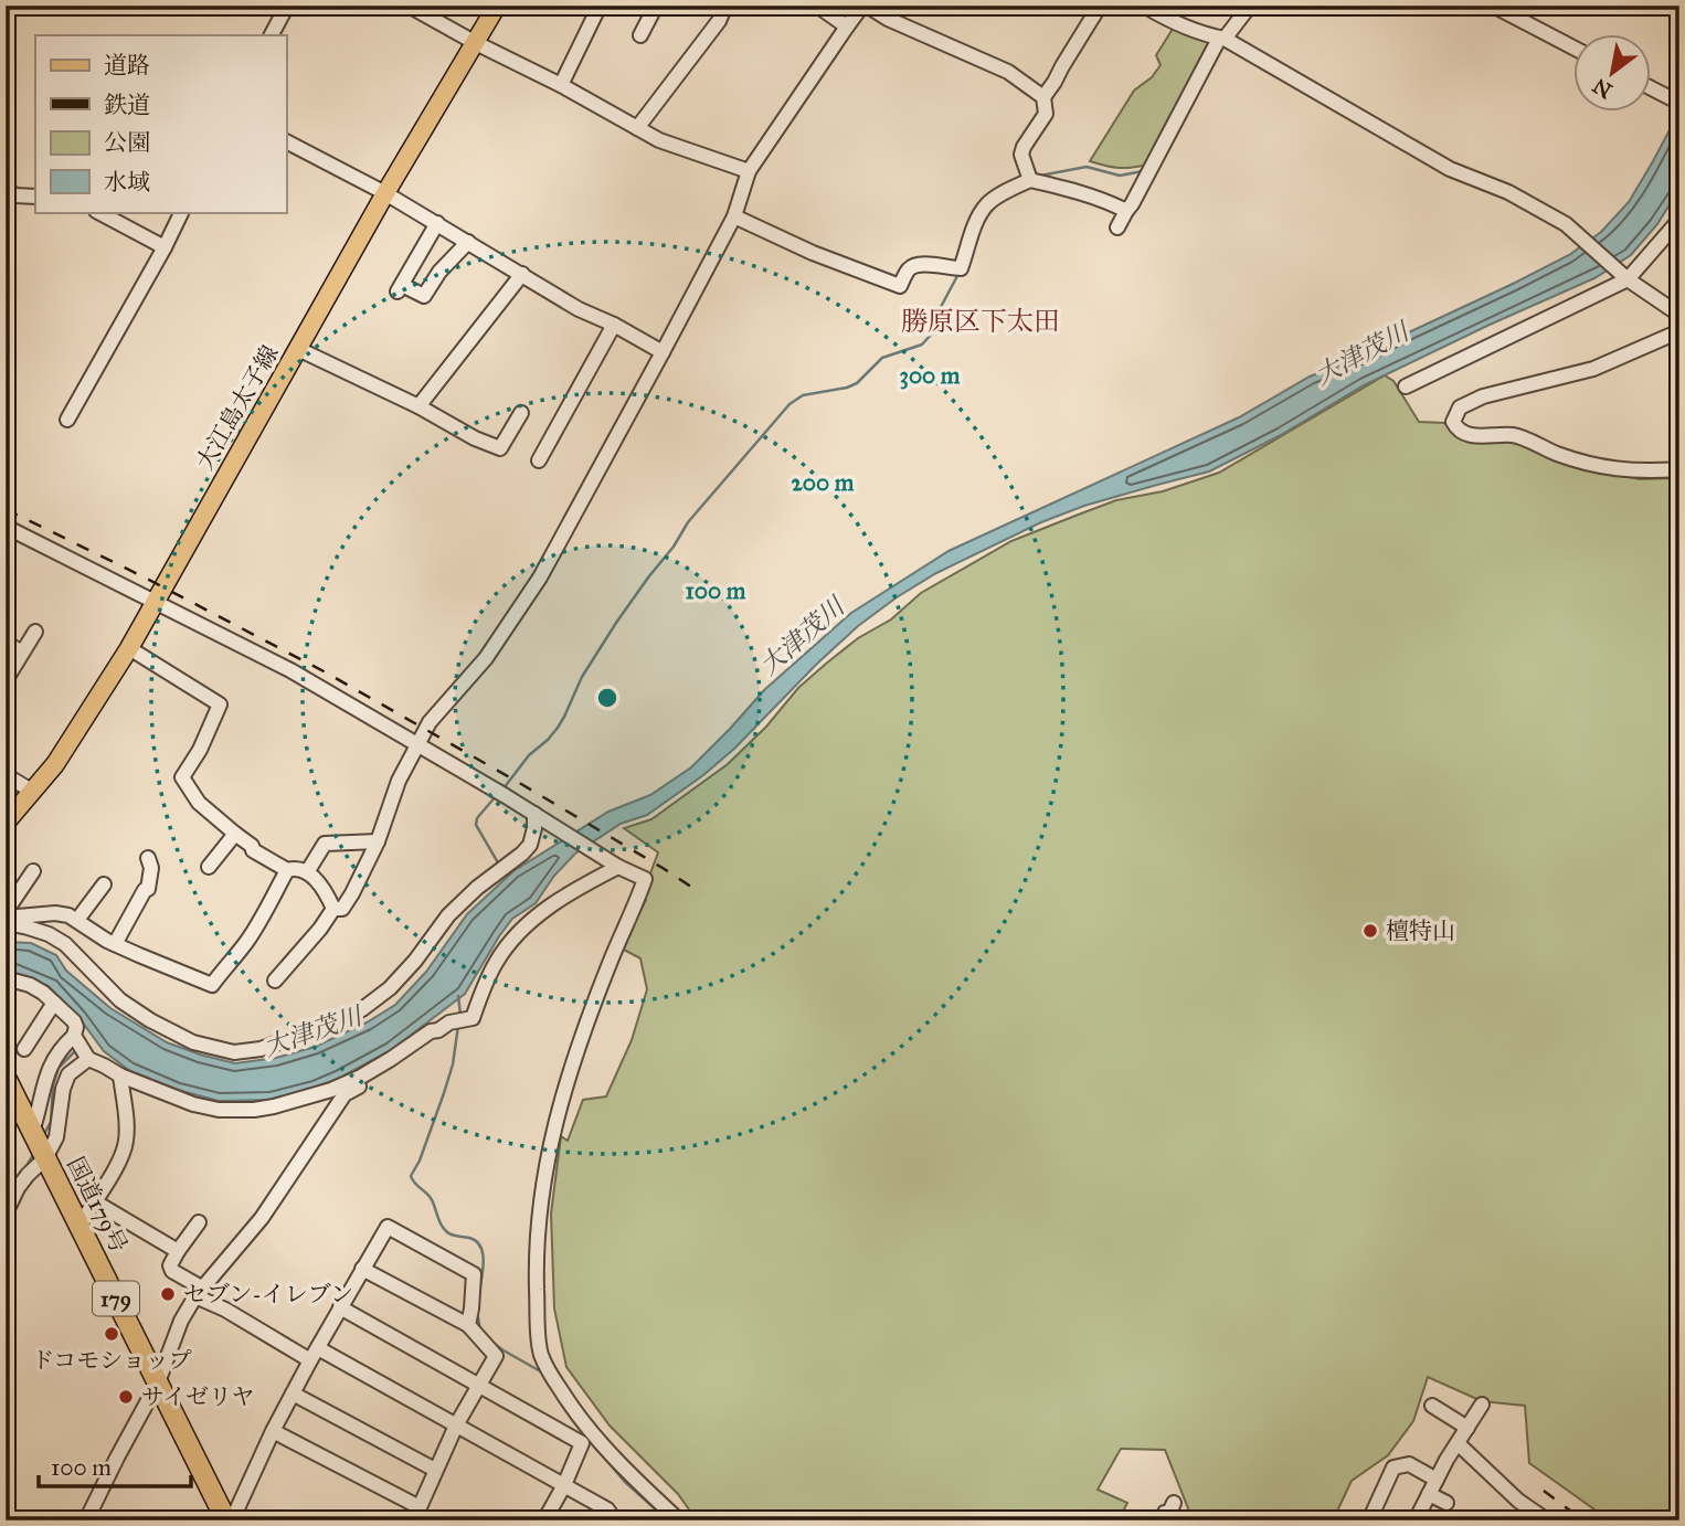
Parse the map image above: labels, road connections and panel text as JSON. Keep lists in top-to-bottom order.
{
  "streets": {
    "highway": ["国道179号", "179"],
    "main road": ["大江島太子線"]
  },
  "districts": ["勝原区下太田"],
  "water": ["大津茂川"],
  "places": [
    "檀特山",
    "セブン-イレブン",
    "ドコモショップ",
    "サイゼリヤ"
  ],
  "legend": [
    "道路",
    "鉄道",
    "公園",
    "水域"
  ],
  "scale_bar": "100 m",
  "north": "bottom left",
  "rings": ["300 m", "200 m", "100 m"]
}
